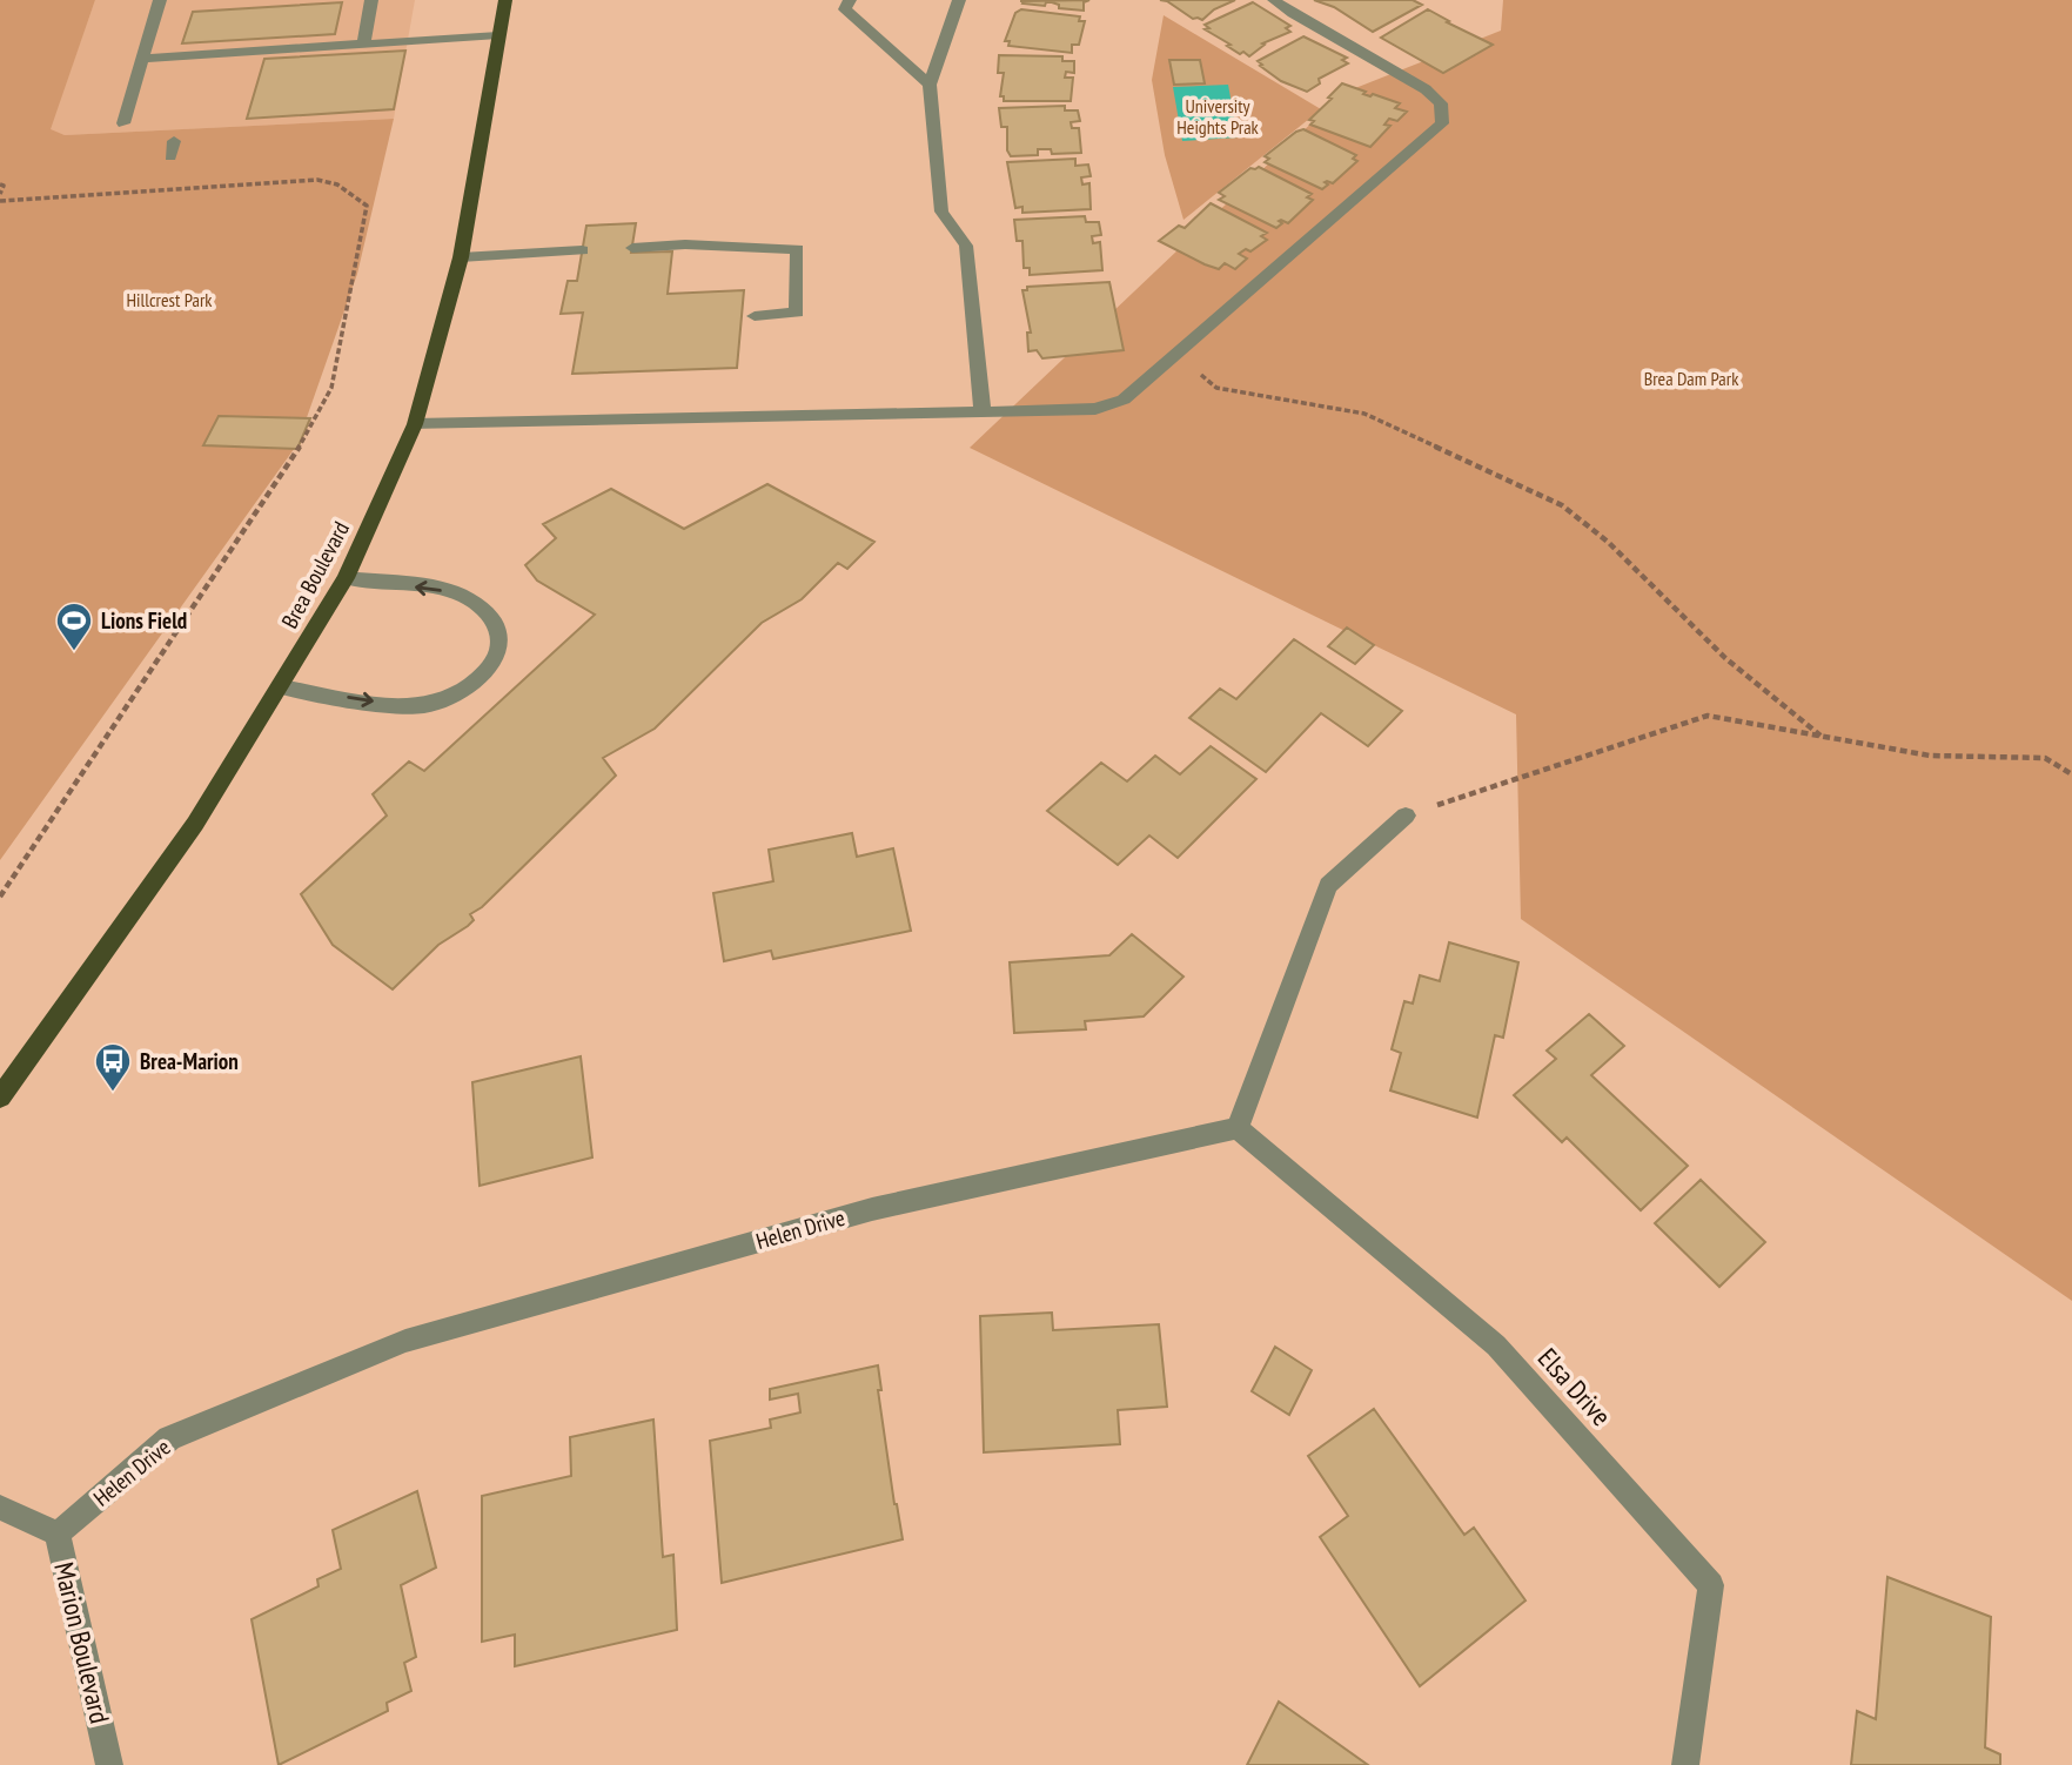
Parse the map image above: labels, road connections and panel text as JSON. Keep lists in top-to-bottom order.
{
  "streets": {
    "main road": ["Brea Boulevard"],
    "street": ["Helen Drive", "Elsa Drive", "Marion Boulevard"]
  },
  "crossings": [
    ["Helen Drive", "Elsa Drive"],
    ["Helen Drive", "Marion Boulevard"]
  ],
  "parks": ["University Heights Prak", "Hillcrest Park", "Brea Dam Park"],
  "places": {
    "sports": ["Lions Field"],
    "bus stop": ["Brea-Marion"]
  }
}
